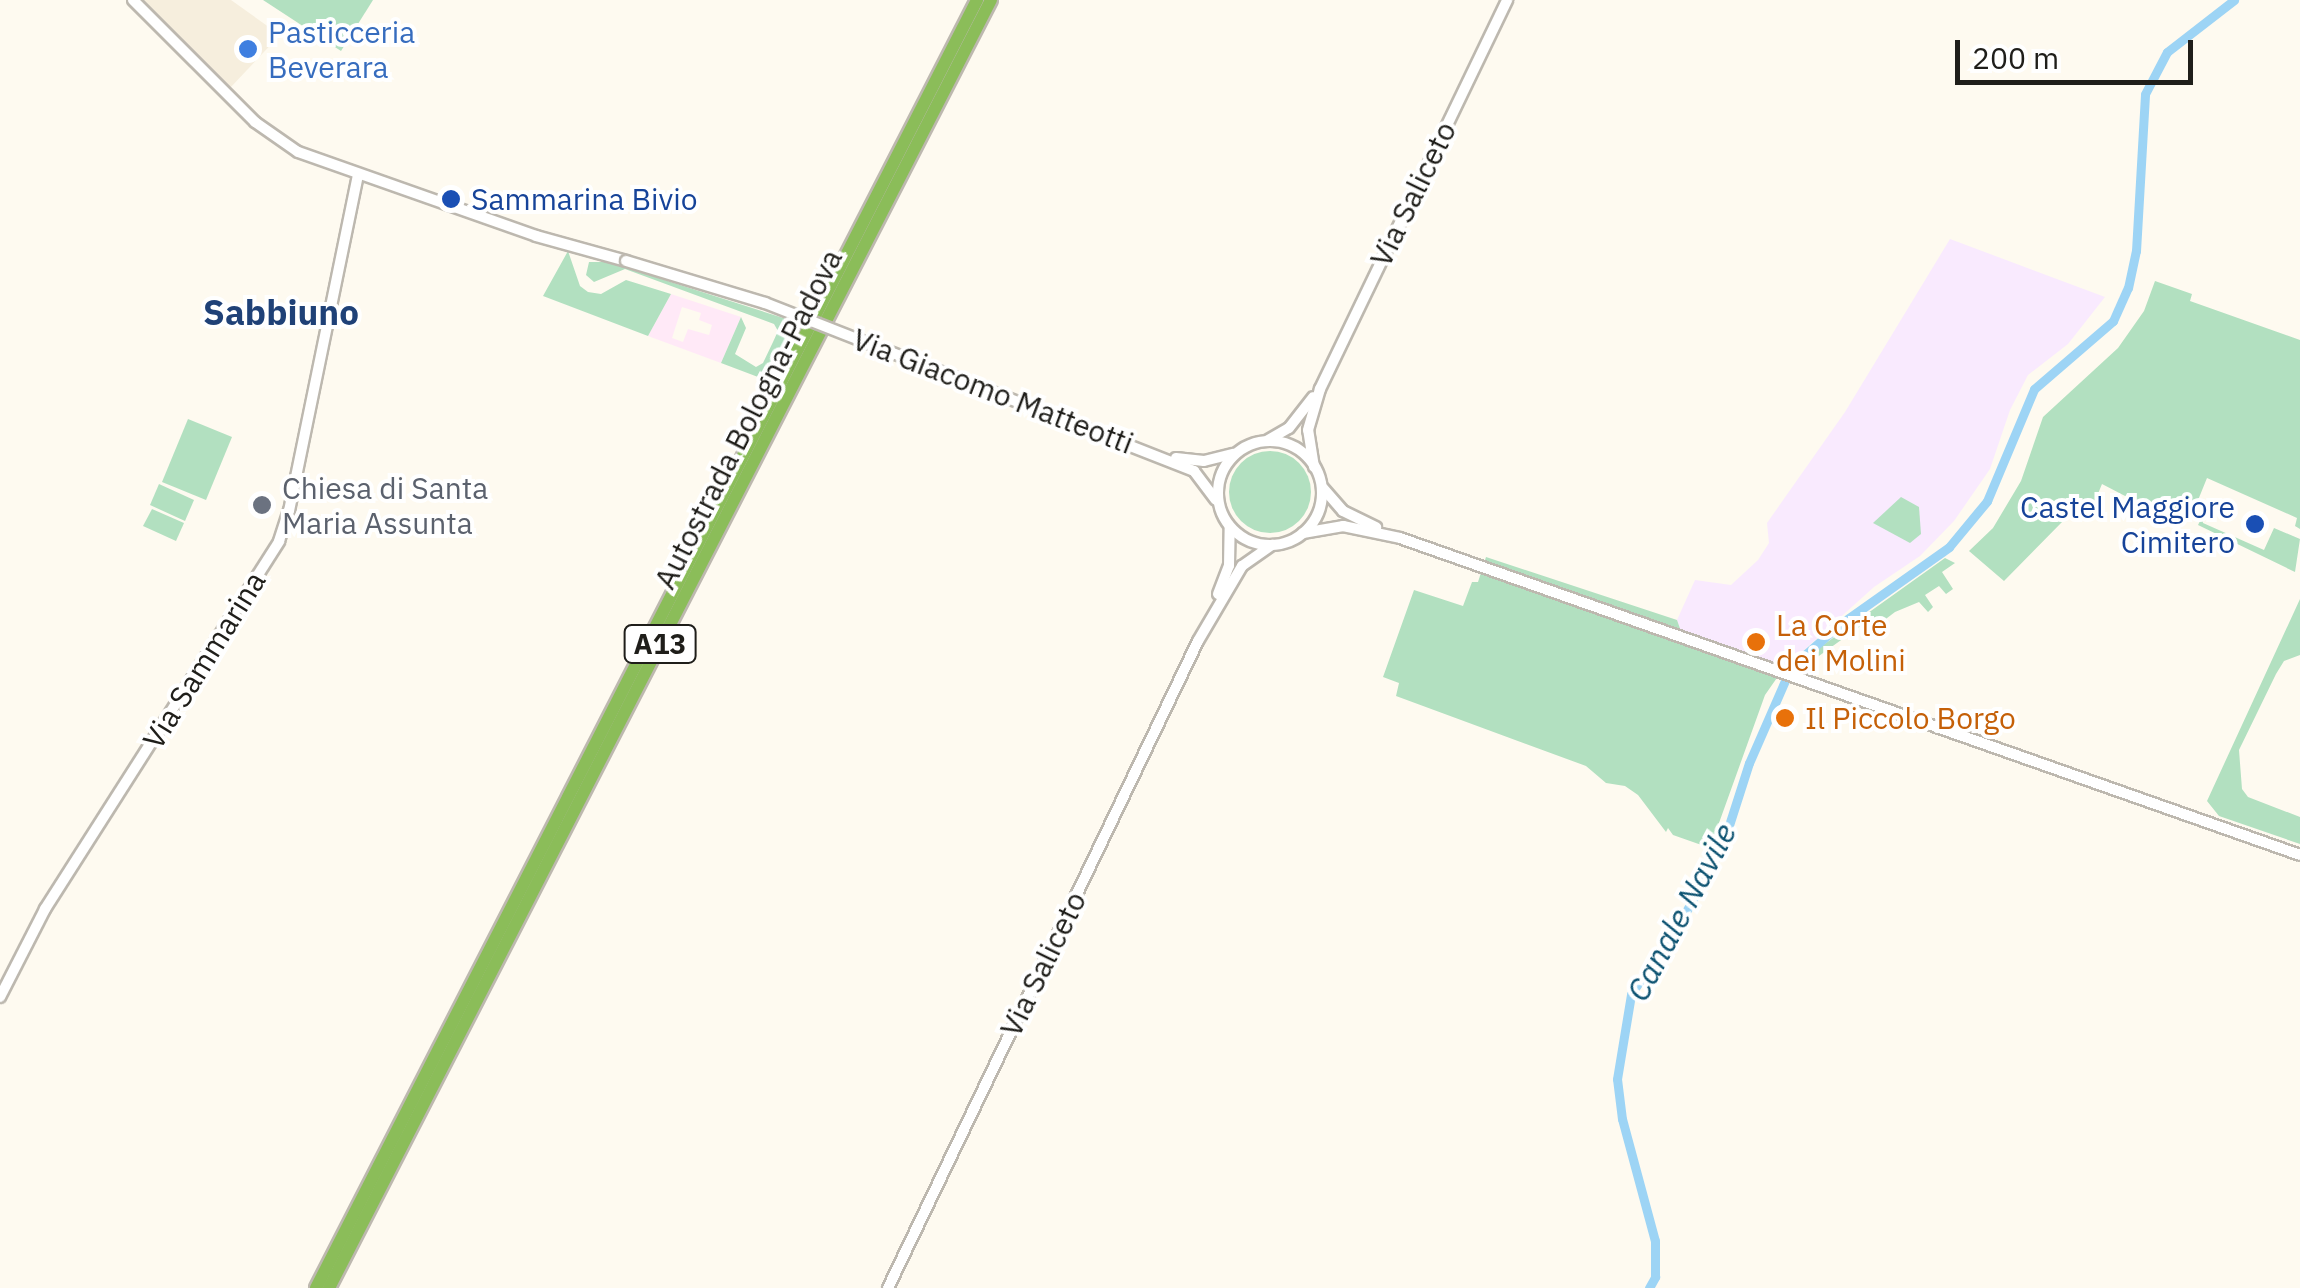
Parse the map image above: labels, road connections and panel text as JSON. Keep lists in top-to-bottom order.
{
  "streets": {
    "highway": ["Autostrada Bologna-Padova", "A13"],
    "main road": ["Via Saliceto", "Via Giacomo Matteotti", "Via Sammarina"]
  },
  "crossings": [
    ["Via Saliceto", "Via Giacomo Matteotti"],
    ["Via Giacomo Matteotti", "Via Sammarina"]
  ],
  "districts": ["Sabbiuno"],
  "water": ["Canale Navile"],
  "places": [
    "Pasticceria Beverara",
    "Sammarina Bivio",
    "Chiesa di Santa Maria Assunta",
    "Castel Maggiore Cimitero",
    "La Corte dei Molini",
    "Il Piccolo Borgo"
  ],
  "scale_bar": "200 m"
}
